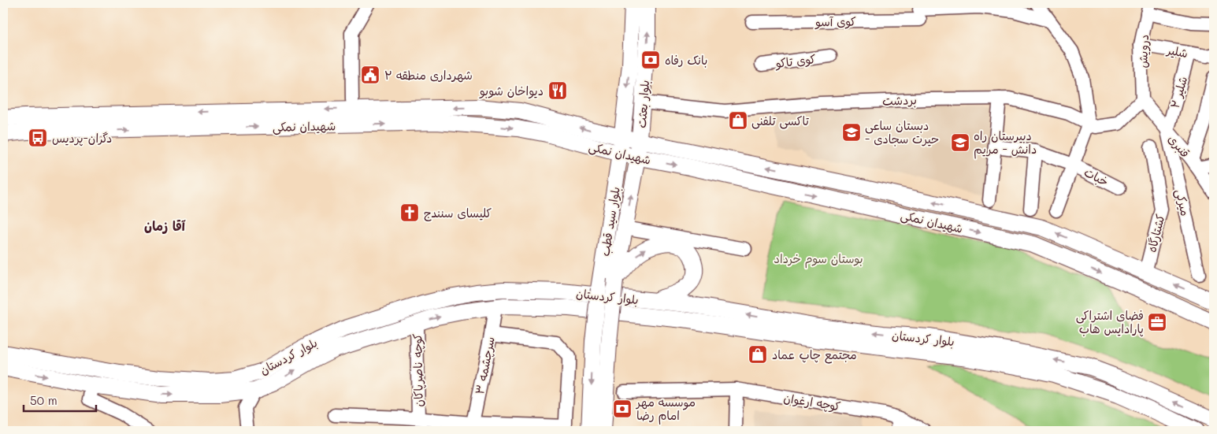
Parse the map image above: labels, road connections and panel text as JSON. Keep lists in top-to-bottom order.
{
  "streets": {
    "main road": [
      "بلوار بعثت",
      "شهیدان نمکی",
      "بلوار سید قطب",
      "بلوار کردستان"
    ],
    "street": [
      "کوی آسو",
      "درویش",
      "شلیر",
      "کوی تاکو",
      "شلیر ۲",
      "بردشت",
      "قنبری",
      "خبات",
      "میرکی",
      "کشتارگاه",
      "سرچشمه ۳",
      "کوچه ناصرپاکان",
      "کوچه ارغوان"
    ]
  },
  "crossings": [
    ["درویش", "شلیر"],
    ["درویش", "بردشت"],
    ["درویش", "قنبری"],
    ["شلیر", "شلیر ۲"],
    ["شلیر ۲", "قنبری"],
    ["شلیر ۲", "میرکی"],
    ["بردشت", "بلوار بعثت"],
    ["بردشت", "قنبری"],
    ["بلوار بعثت", "شهیدان نمکی"],
    ["بلوار بعثت", "بلوار سید قطب"],
    ["شهیدان نمکی", "بلوار سید قطب"],
    ["شهیدان نمکی", "کشتارگاه"],
    ["قنبری", "میرکی"],
    ["بلوار سید قطب", "بلوار کردستان"],
    ["بلوار کردستان", "سرچشمه ۳"],
    ["بلوار کردستان", "کوچه ناصرپاکان"]
  ],
  "districts": ["آقا زمان"],
  "parks": ["بوستان سوم خرداد"],
  "places": {
    "bank": ["بانک رفاه", "موسسه مهر امام رضا"],
    "public building": ["شهرداری منطقه ۲"],
    "restaurant": ["دیواخان شوبو"],
    "shop": ["تاکسی تلفنی", "مجتمع چاپ عماد"],
    "school or university": ["دبستان ساعی - حیرت سجادی", "دبیرستان راه دانش - مریم"],
    "bus stop": ["دگران-پردیس"],
    "church": ["کلیسای سنندج"],
    "office": ["فضای اشتراکی پارادایس هاب"]
  },
  "scale_bar": "50 m"
}
